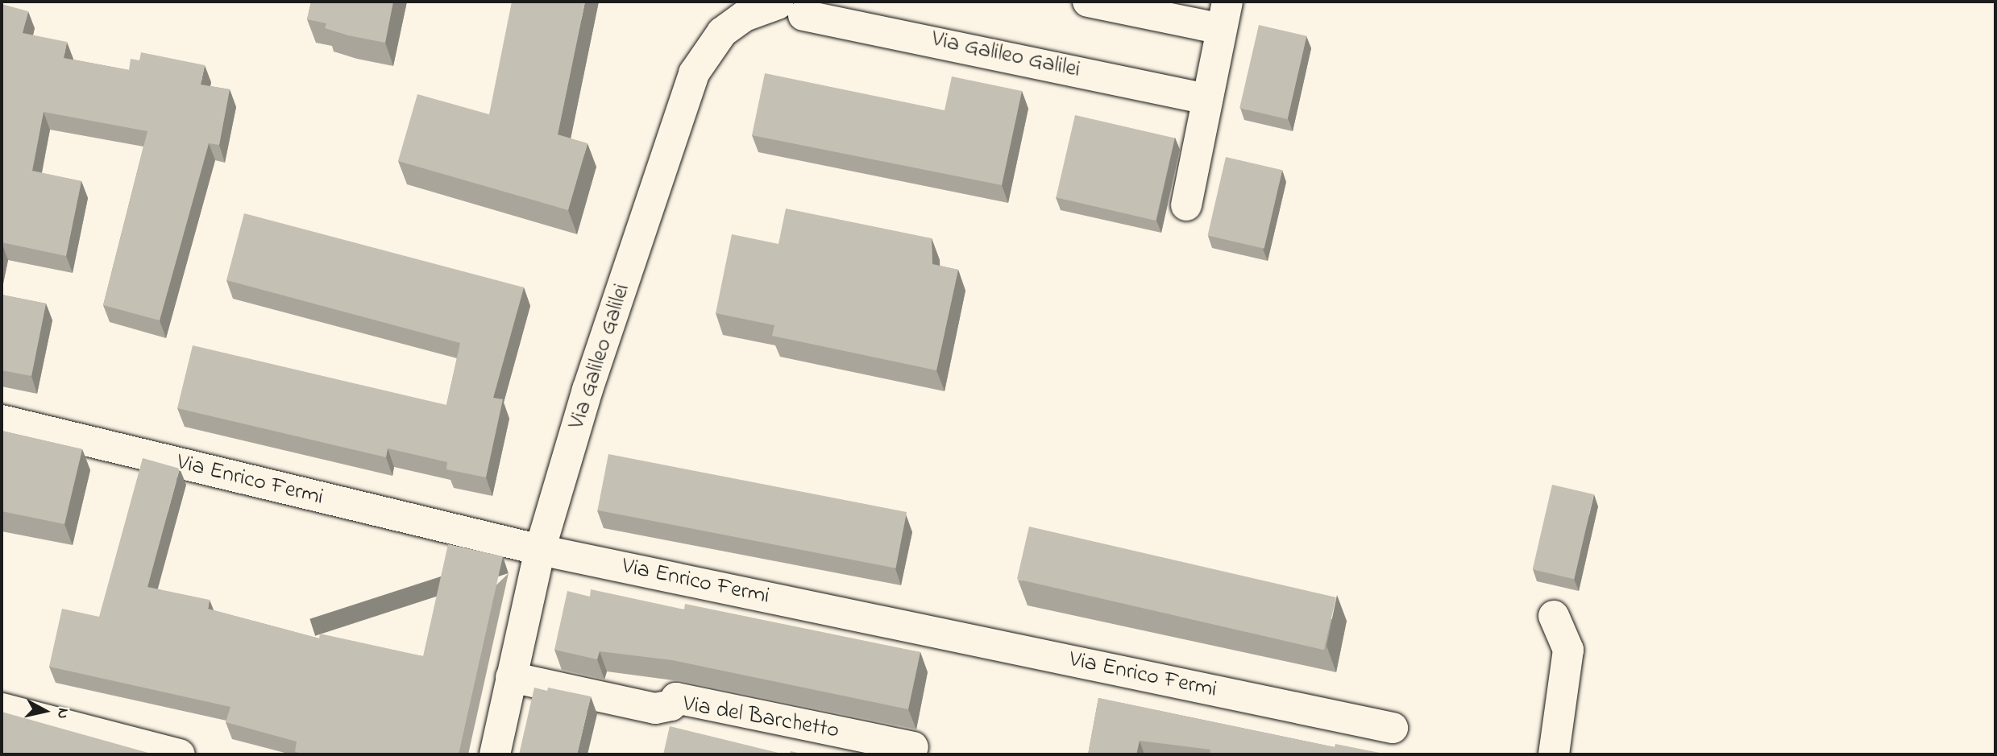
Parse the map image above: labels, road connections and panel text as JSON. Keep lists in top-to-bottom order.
{
  "streets": {
    "street": ["Via Galileo Galilei", "Via Enrico Fermi", "Via del Barchetto"]
  },
  "crossings": [
    ["Via Galileo Galilei", "Via Enrico Fermi"],
    ["Via Galileo Galilei", "Via del Barchetto"]
  ],
  "north": "right"
}
